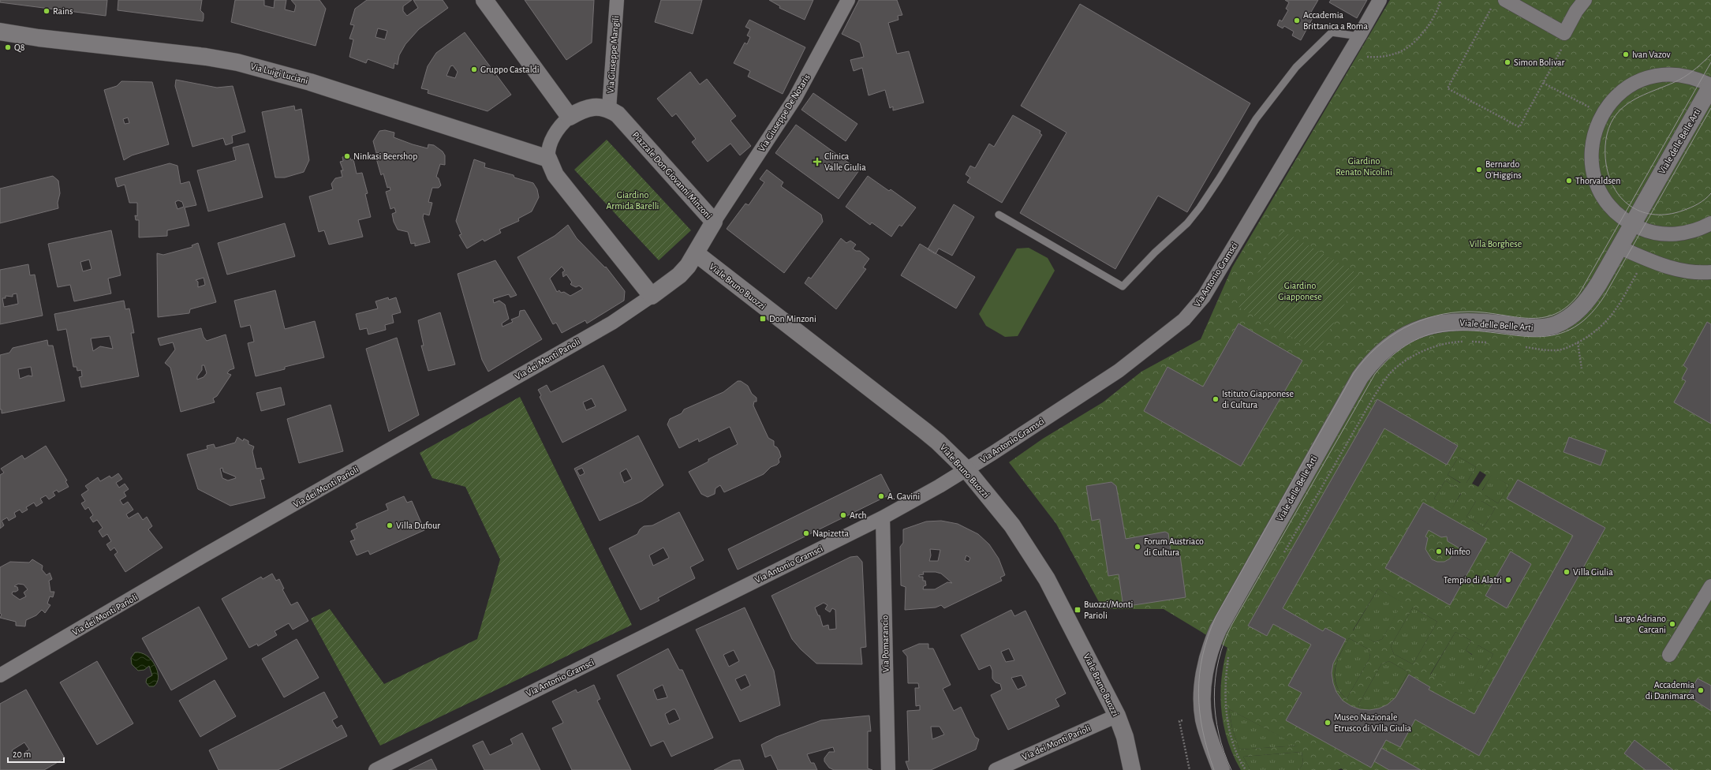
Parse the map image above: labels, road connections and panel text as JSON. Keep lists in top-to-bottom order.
{
  "streets": {
    "street": [
      "Via Giuseppe Mangili",
      "Via Luigi Luciani",
      "Via Giuseppe De Notaris",
      "Viale delle Belle Arti",
      "Piazzale Don Giovanni Minzoni",
      "Via Antonio Gramsci",
      "Viale Bruno Buozzi",
      "Via dei Monti Parioli",
      "Via Pomarancio"
    ]
  },
  "crossings": [
    ["Via Giuseppe Mangili", "Piazzale Don Giovanni Minzoni"],
    ["Via Luigi Luciani", "Piazzale Don Giovanni Minzoni"],
    ["Via Giuseppe De Notaris", "Piazzale Don Giovanni Minzoni"],
    ["Piazzale Don Giovanni Minzoni", "Viale Bruno Buozzi"],
    ["Piazzale Don Giovanni Minzoni", "Via dei Monti Parioli"],
    ["Via Antonio Gramsci", "Viale Bruno Buozzi"],
    ["Via Antonio Gramsci", "Via Pomarancio"],
    ["Viale Bruno Buozzi", "Via dei Monti Parioli"]
  ],
  "parks": [
    "Giardino Renato Nicolini",
    "Giardino Armida Barelli",
    "Villa Borghese",
    "Giardino Giapponese"
  ],
  "places": {
    "other": [
      "Rains",
      "Accademia Brittanica a Roma",
      "Q8",
      "Ivan Vazov",
      "Simon Bolivar",
      "Gruppo Castaldi",
      "Ninkasi Beershop",
      "Bernardo O'Higgins",
      "Thorvaldsen",
      "Istituto Giapponese di Cultura",
      "A. Gavini",
      "Arch",
      "Villa Dufour",
      "Napizetta",
      "Forum Austriaco di Cultura",
      "Ninfeo",
      "Villa Giulia",
      "Tempio di Alatri",
      "Largo Adriano Carcani",
      "Accademia di Danimarca",
      "Museo Nazionale Etrusco di Villa Giulia"
    ],
    "health": ["Clinica Valle Giulia"],
    "transit": ["Don Minzoni", "Buozzi/Monti Parioli"]
  },
  "scale_bar": "20 m"
}
